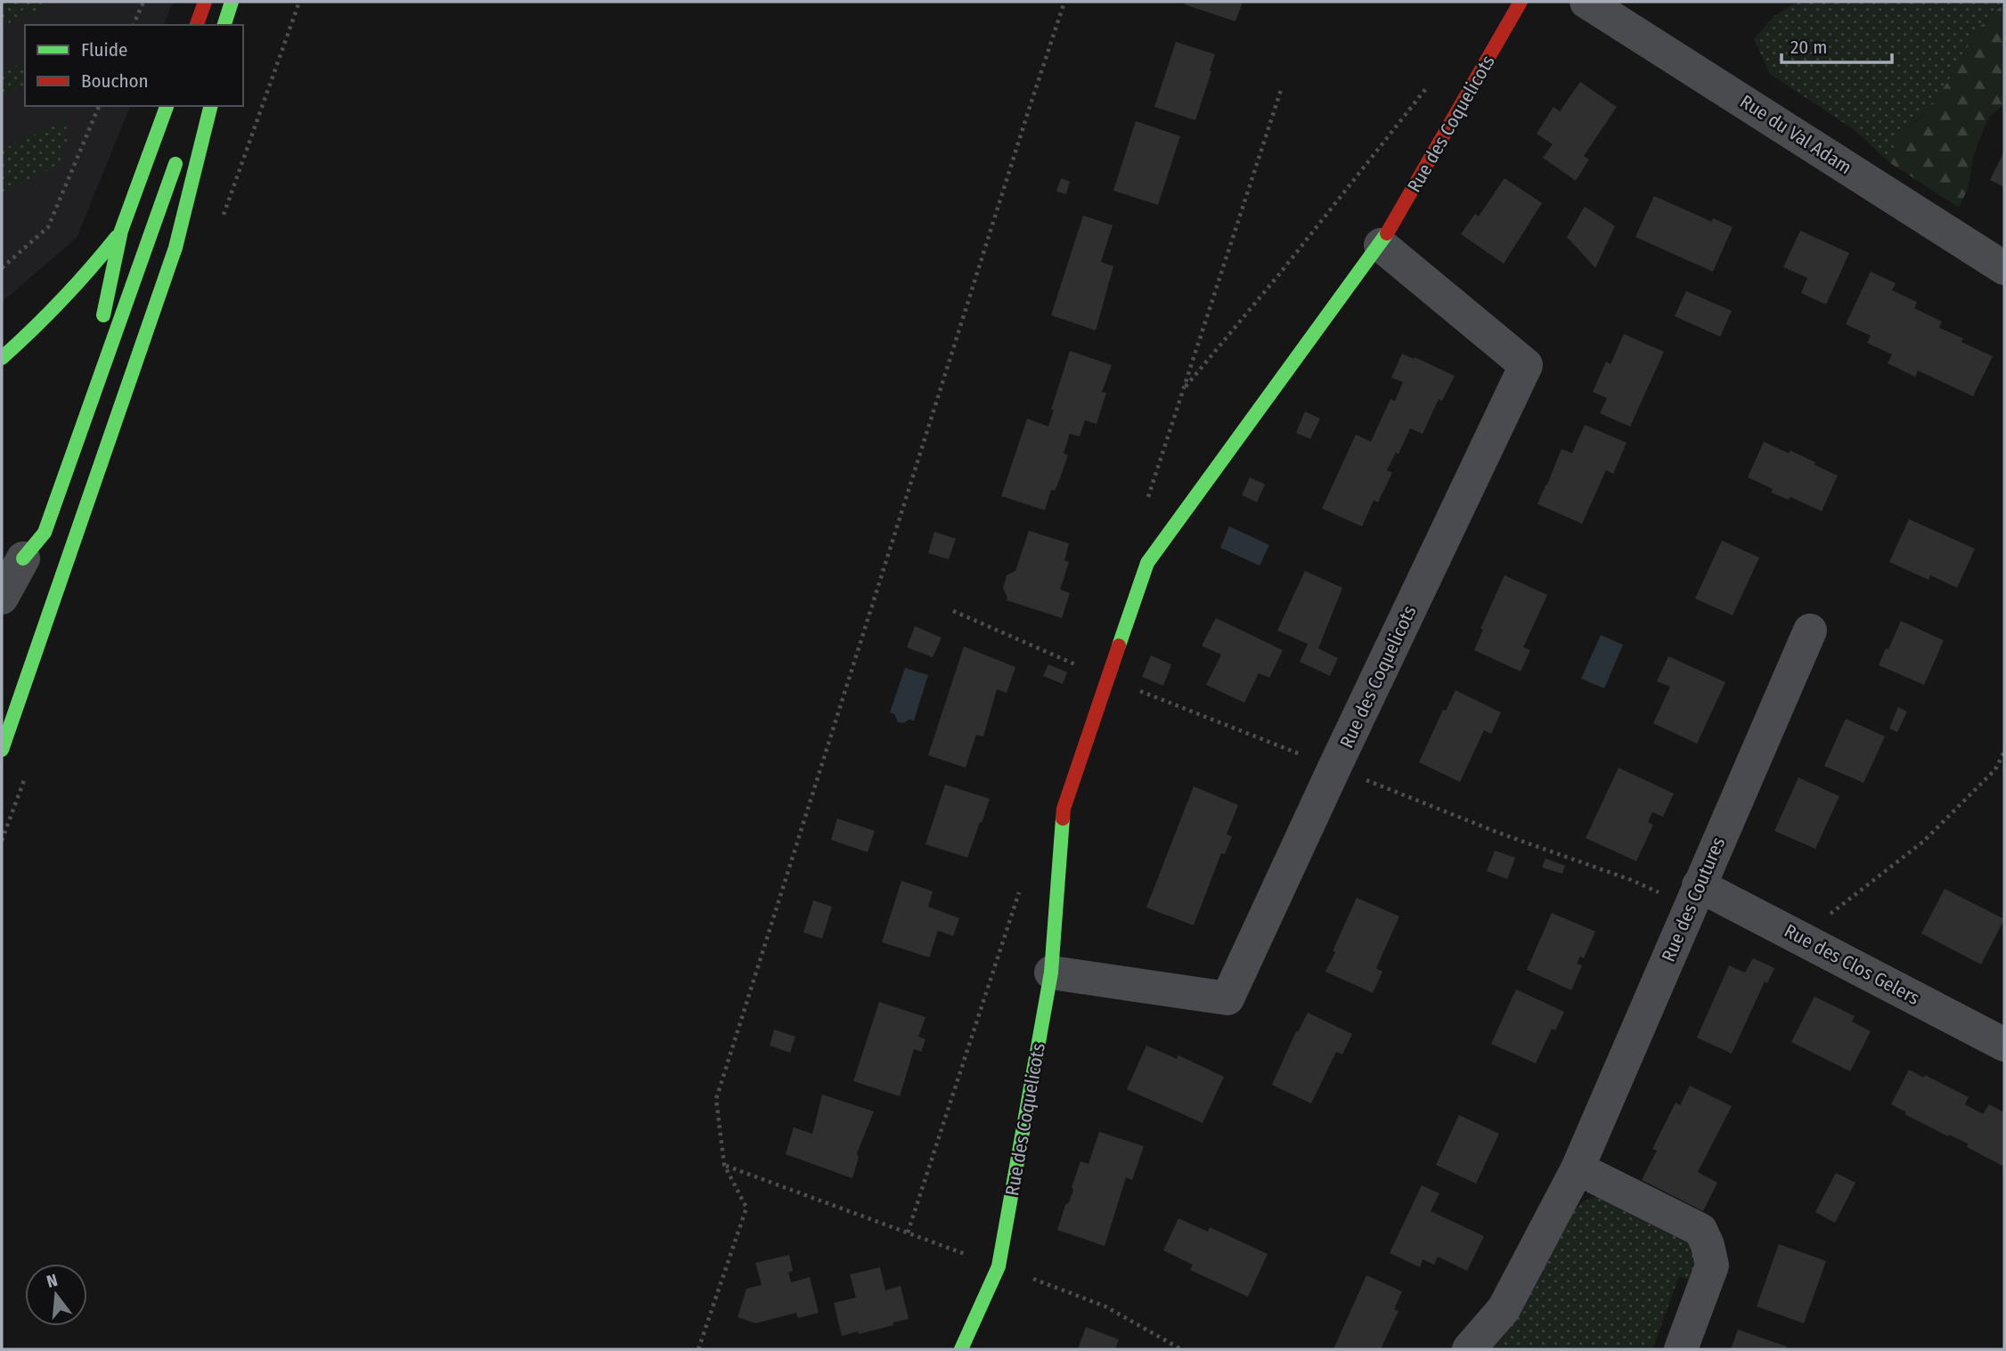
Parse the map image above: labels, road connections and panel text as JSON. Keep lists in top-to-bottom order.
{
  "streets": {
    "main road": ["Rue des Coquelicots"],
    "street": ["Rue du Val Adam", "Rue des Coutures", "Rue des Clos Gelers"]
  },
  "crossings": [
    ["Rue des Coutures", "Rue des Clos Gelers"]
  ],
  "legend": ["Fluide", "Bouchon"],
  "scale_bar": "20 m",
  "north": "top"
}
